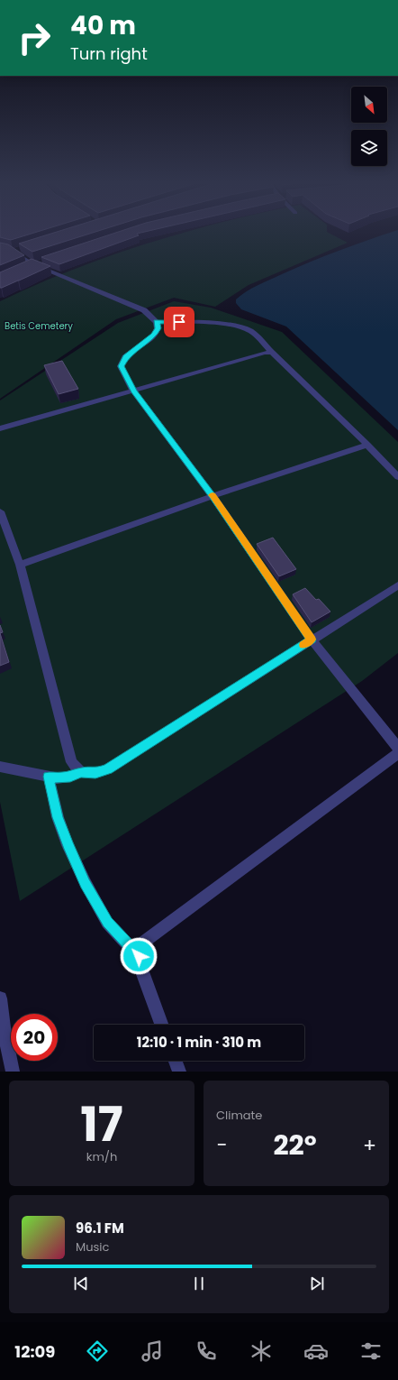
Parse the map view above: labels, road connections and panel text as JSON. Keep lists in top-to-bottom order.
{
  "parks": ["Betis Cemetery"],
  "north": "bottom right",
  "page": {
    "turn": ["40 m", "Turn right"],
    "limit": "20",
    "trip": "12:10 · 1 min · 310 m",
    "tile": [
      ["17", "km/h"],
      "Climate"
    ],
    "heat": ["−", "22°", "+"],
    "song": ["96.1 FM", "Music"],
    "tabs": "12:09"
  }
}
